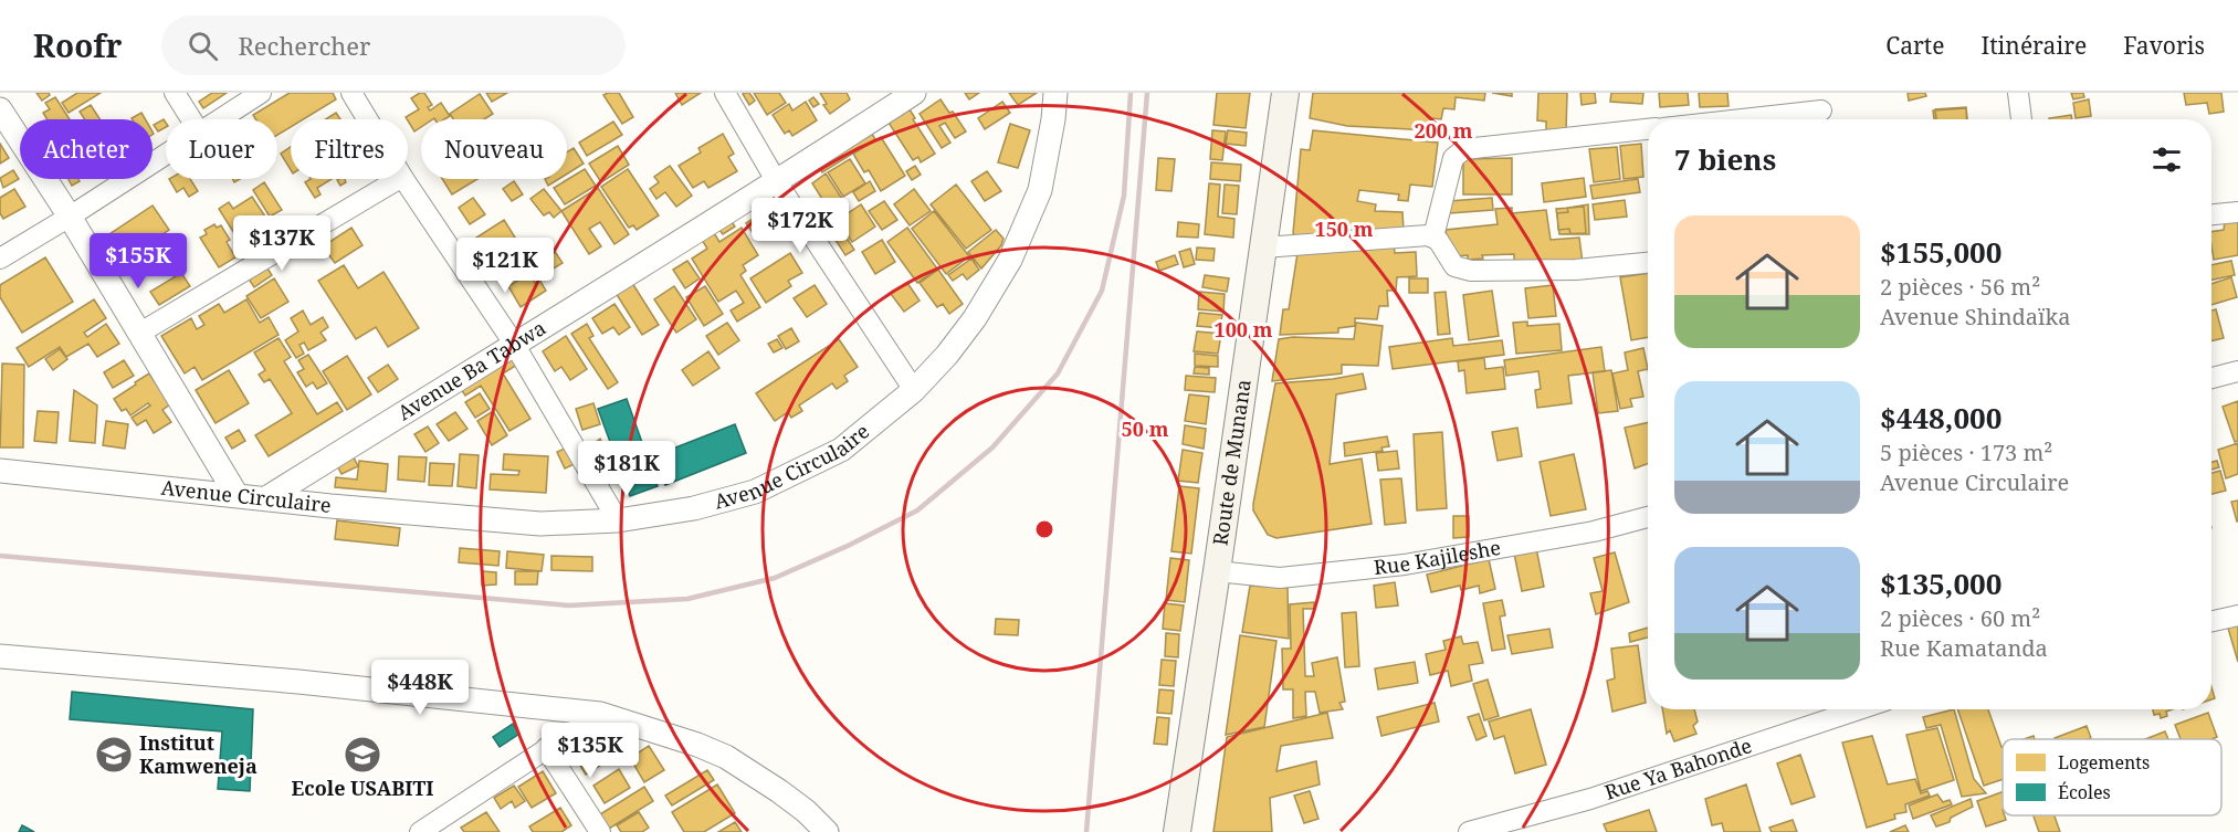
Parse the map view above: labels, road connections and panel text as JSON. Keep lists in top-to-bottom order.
{
  "streets": {
    "main road": ["Route de Munana"],
    "street": [
      "Avenue Ba Tabwa",
      "Avenue Circulaire",
      "Rue Kajileshe",
      "Rue Ya Bahonde"
    ]
  },
  "crossings": [
    ["Avenue Ba Tabwa", "Avenue Circulaire"],
    ["Route de Munana", "Rue Kajileshe"]
  ],
  "places": {
    "school or university": ["Institut Kamweneja", "Ecole USABITI"]
  },
  "legend": ["Logements", "Écoles"],
  "page": {
    "header": "Roofr",
    "search": "Rechercher",
    "nav": ["Carte", "Itinéraire", "Favoris"],
    "chip": [
      "Acheter",
      "Louer",
      "Filtres",
      "Nouveau"
    ],
    "heading": "7 biens",
    "price": [
      "$172K",
      "$137K",
      "$155K",
      "$121K",
      "$181K",
      "$448K",
      "$135K"
    ],
    "list": [
      {
        "name": "$155,000",
        "note": "2 pièces · 56 m² · Avenue Shindaïka"
      },
      {
        "name": "$448,000",
        "note": "5 pièces · 173 m² · Avenue Circulaire"
      },
      {
        "name": "$135,000",
        "note": "2 pièces · 60 m² · Rue Kamatanda"
      }
    ]
  },
  "rings": [
    "200 m",
    "150 m",
    "100 m",
    "50 m"
  ]
}
